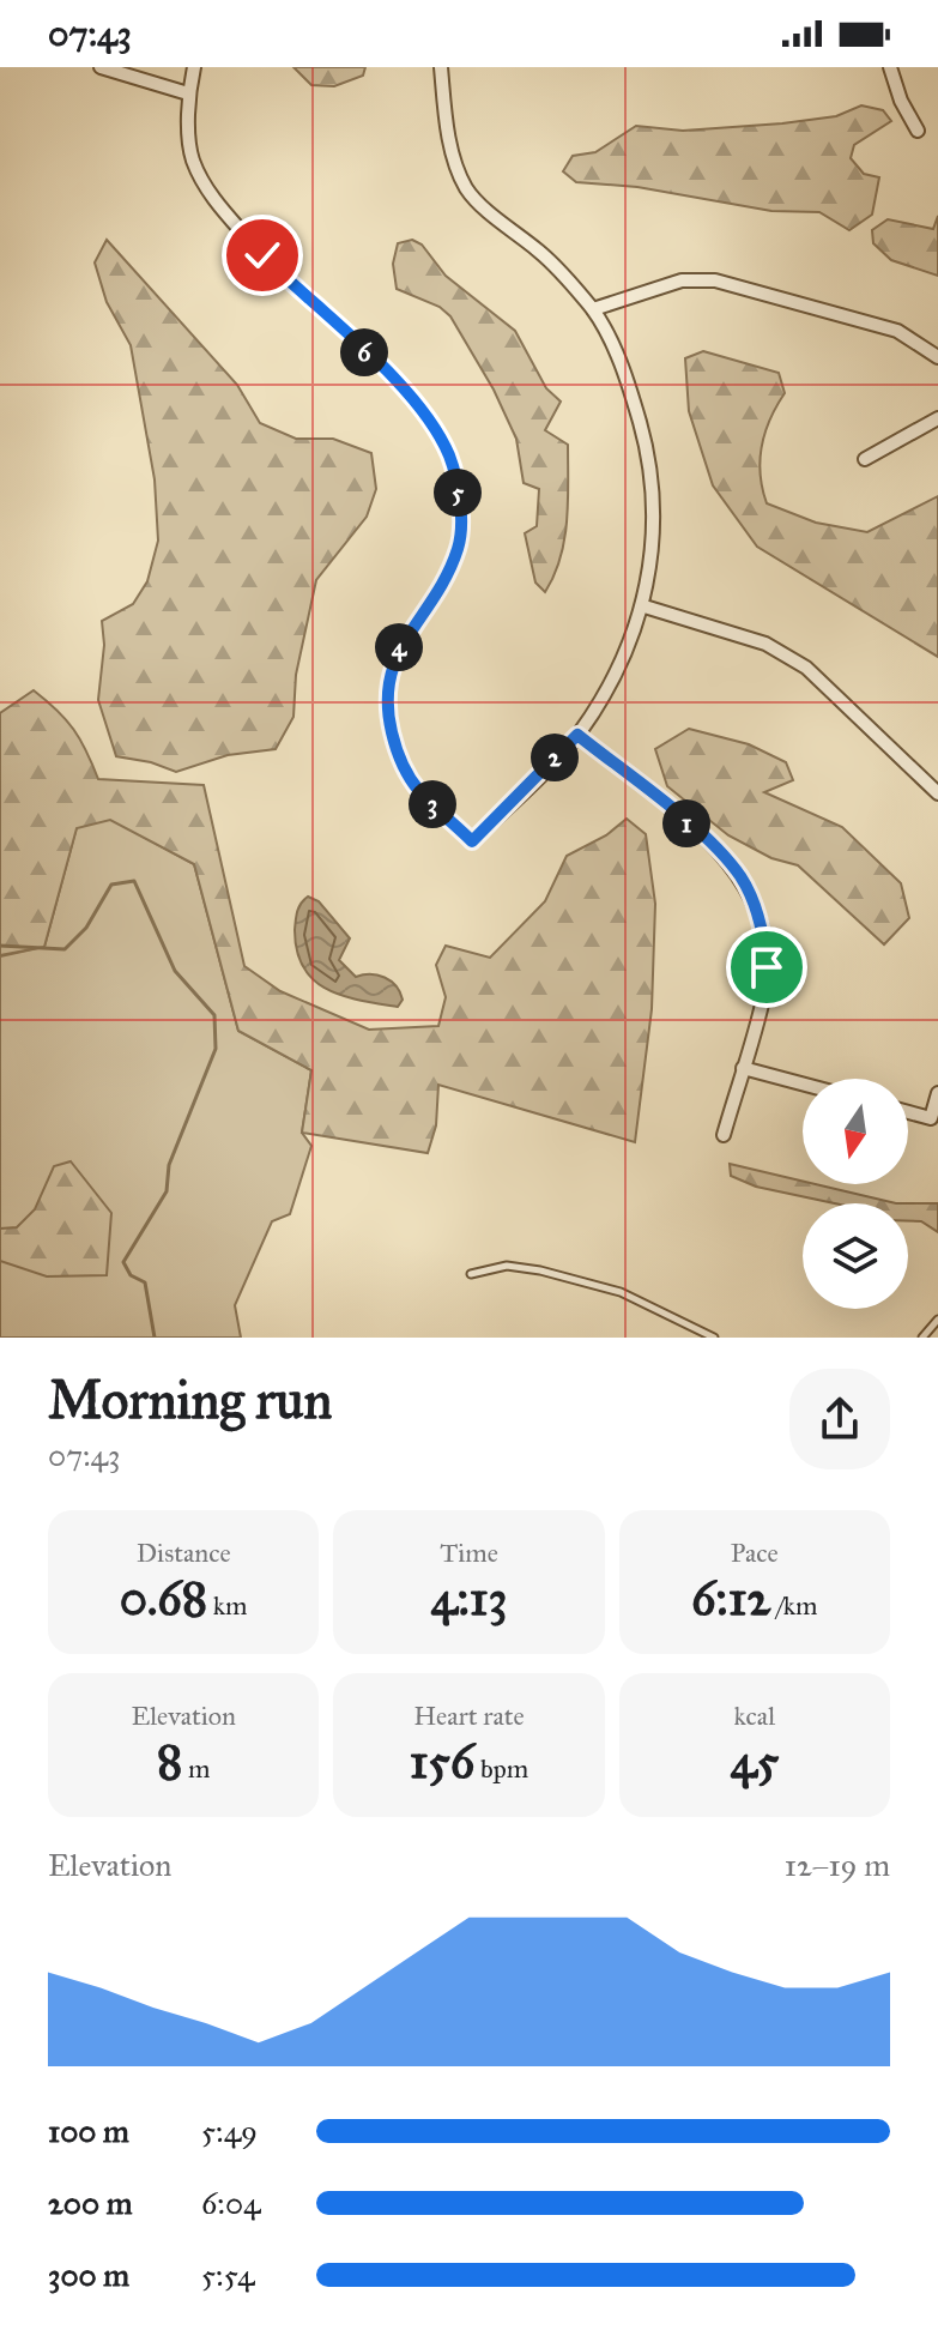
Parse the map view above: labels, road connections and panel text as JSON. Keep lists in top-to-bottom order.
{
  "north": "bottom",
  "page": {
    "status": "07:43",
    "pins": [
      "6",
      "5",
      "4",
      "2",
      "3",
      "1"
    ],
    "heading": ["Morning run", "07:43"],
    "stats": [
      ["Distance", "0.68 km"],
      ["Time", "4:13"],
      ["Pace", "6:12 /km"],
      ["Elevation", "8 m"],
      ["Heart rate", "156 bpm"],
      ["kcal", "45"]
    ],
    "chart": ["Elevation", "12–19 m"],
    "list": [
      {
        "name": "100 m",
        "note": "5:49"
      },
      {
        "name": "200 m",
        "note": "6:04"
      },
      {
        "name": "300 m",
        "note": "5:54"
      }
    ]
  }
}
